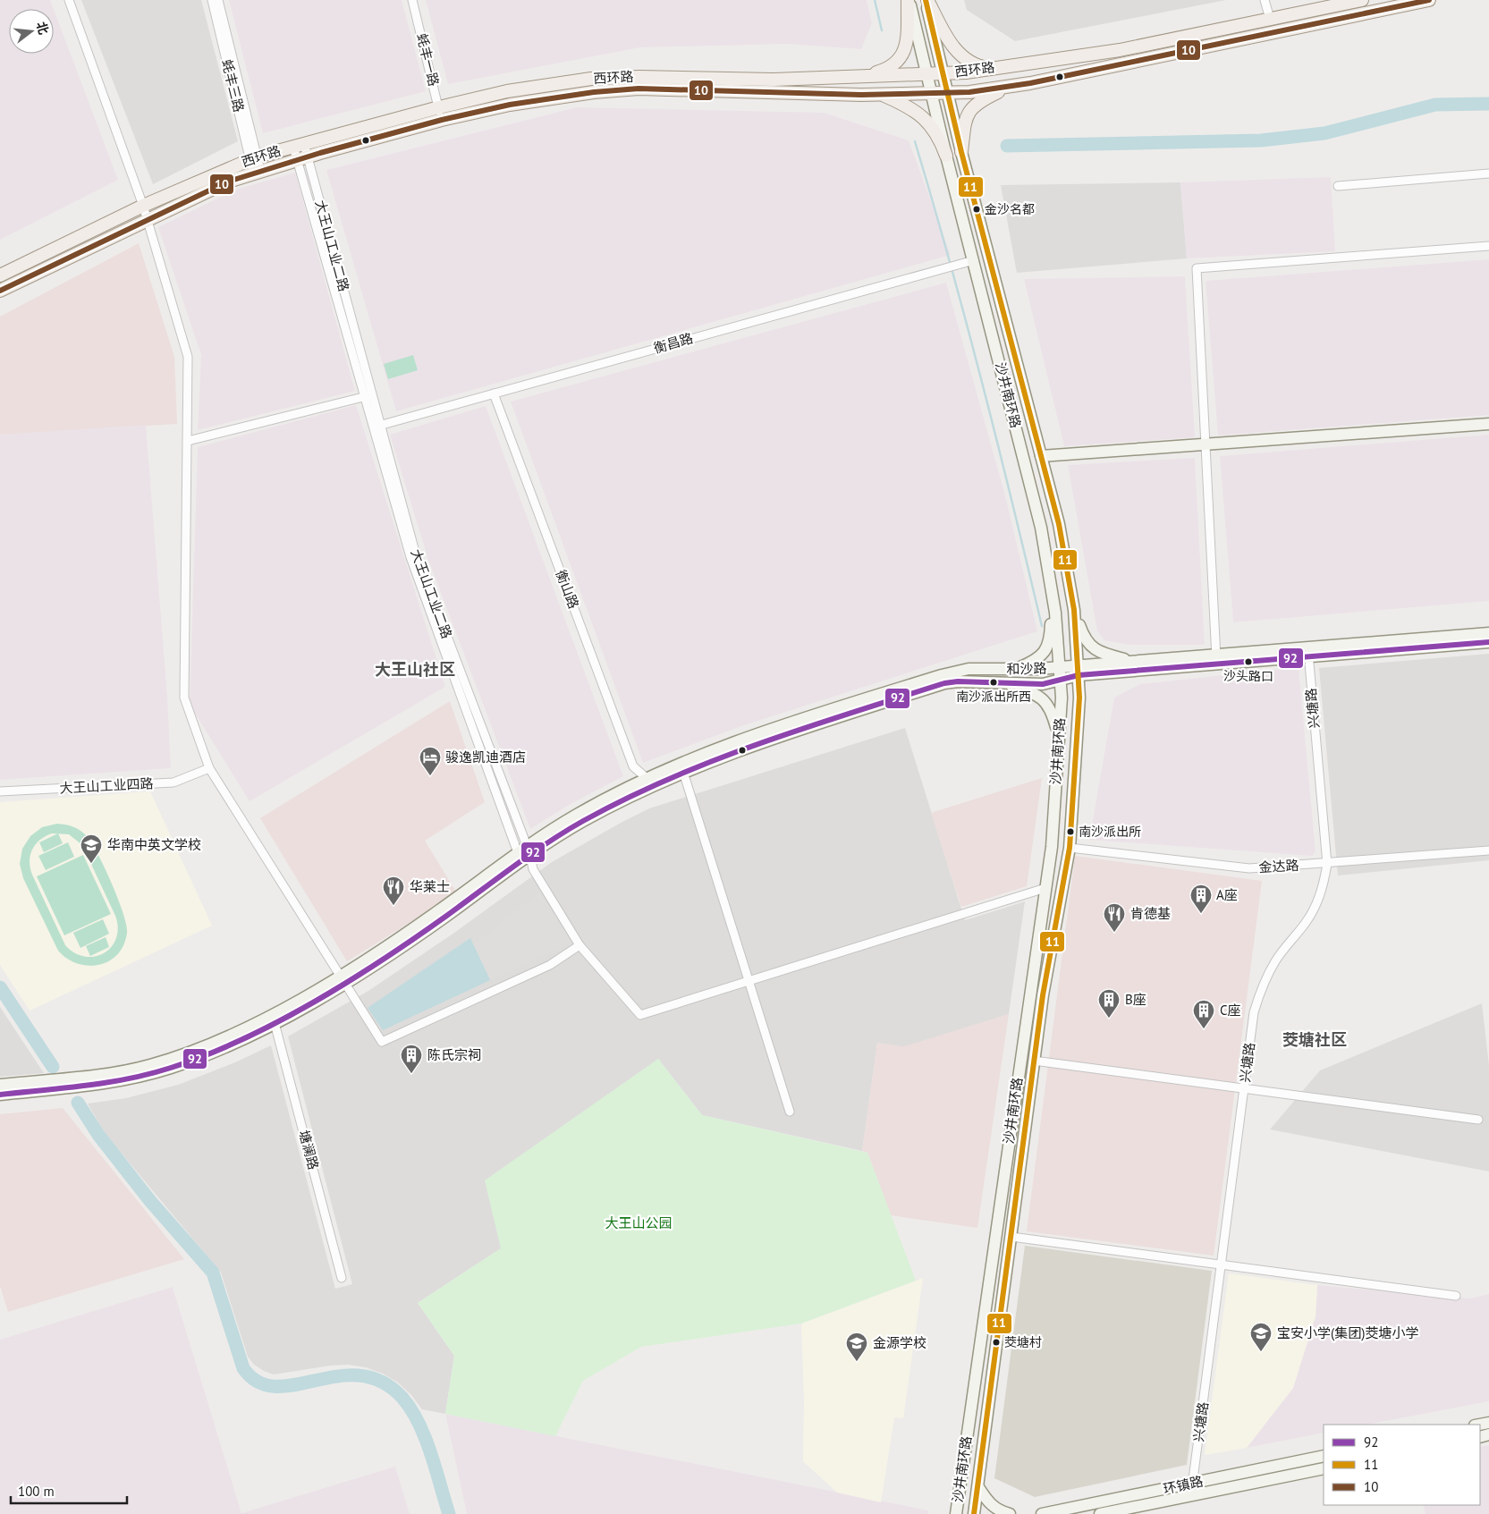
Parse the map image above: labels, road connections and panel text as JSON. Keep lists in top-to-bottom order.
{
  "streets": {
    "main road": [
      "西环路",
      "沙井南环路",
      "和沙路",
      "环镇路"
    ],
    "street": [
      "蚝丰一路",
      "蚝丰三路",
      "大王山工业二路",
      "衡昌路",
      "衡山路",
      "兴塘路",
      "大王山工业四路",
      "金达路",
      "塘澜路"
    ]
  },
  "crossings": [
    ["蚝丰一路", "西环路"],
    ["西环路", "蚝丰三路"],
    ["西环路", "大王山工业二路"],
    ["西环路", "沙井南环路"],
    ["大王山工业二路", "衡昌路"],
    ["大王山工业二路", "和沙路"],
    ["衡昌路", "沙井南环路"],
    ["衡昌路", "衡山路"],
    ["沙井南环路", "和沙路"],
    ["沙井南环路", "金达路"],
    ["衡山路", "和沙路"],
    ["和沙路", "塘澜路"],
    ["兴塘路", "金达路"],
    ["兴塘路", "环镇路"]
  ],
  "districts": ["大王山社区", "茭塘社区"],
  "parks": ["大王山公园"],
  "places": {
    "other": [
      "金沙名都",
      "沙头路口",
      "南沙派出所西",
      "南沙派出所",
      "茭塘村"
    ],
    "hotel": ["骏逸凯迪酒店"],
    "school or university": ["华南中英文学校", "宝安小学(集团)茭塘小学", "金源学校"],
    "restaurant": ["华莱士", "肯德基"],
    "building": [
      "A座",
      "B座",
      "C座",
      "陈氏宗祠"
    ]
  },
  "lines": ["transit line 11", "transit line 10", "transit line 92"],
  "legend": ["92", "11", "10"],
  "scale_bar": "100 m",
  "north": "right"
}
